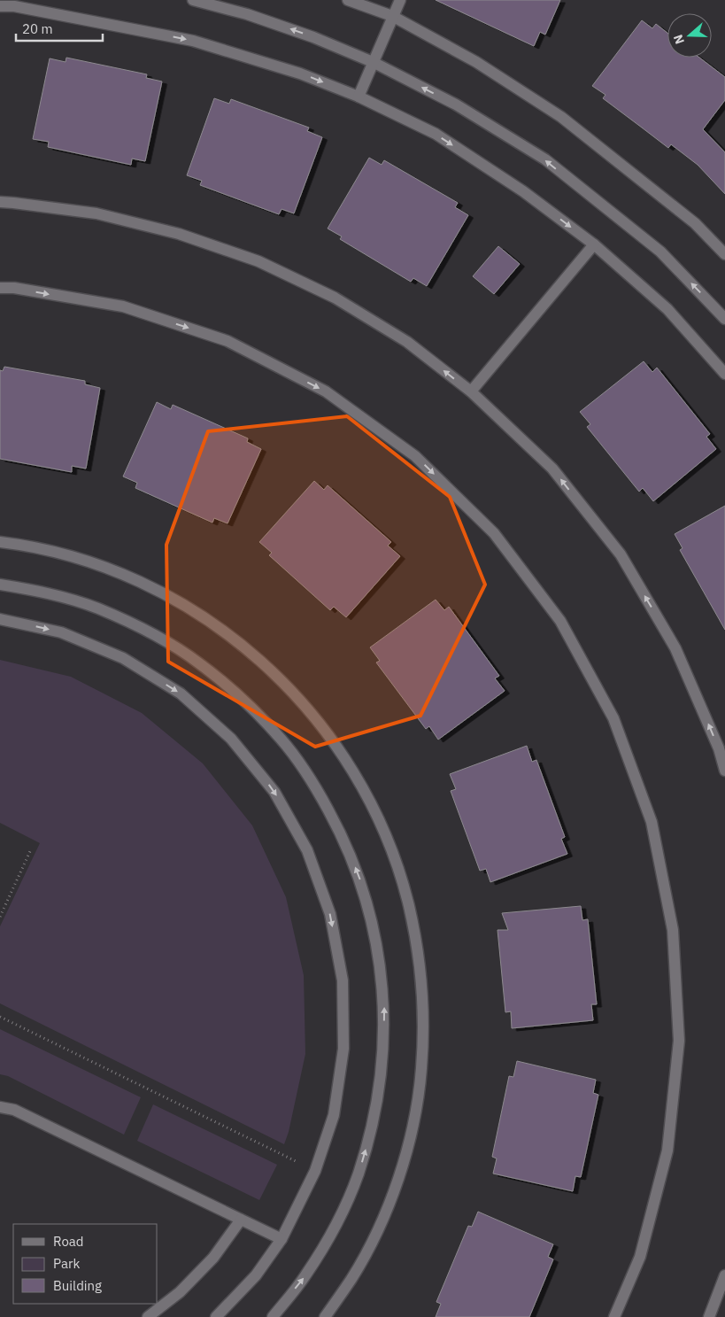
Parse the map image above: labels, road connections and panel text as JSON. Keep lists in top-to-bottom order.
{
  "legend": ["Road", "Park", "Building"],
  "scale_bar": "20 m",
  "north": "left"
}
